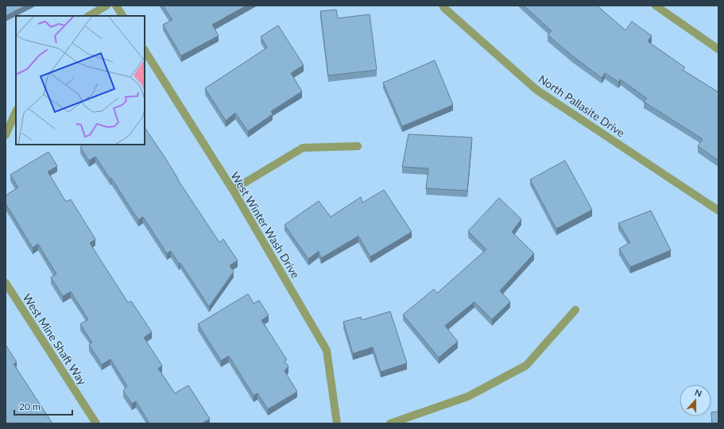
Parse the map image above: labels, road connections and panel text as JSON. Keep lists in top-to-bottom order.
{
  "streets": {
    "street": ["North Pallasite Drive", "West Winter Wash Drive", "West Mine Shaft Way"]
  },
  "scale_bar": "20 m",
  "north": "top"
}
